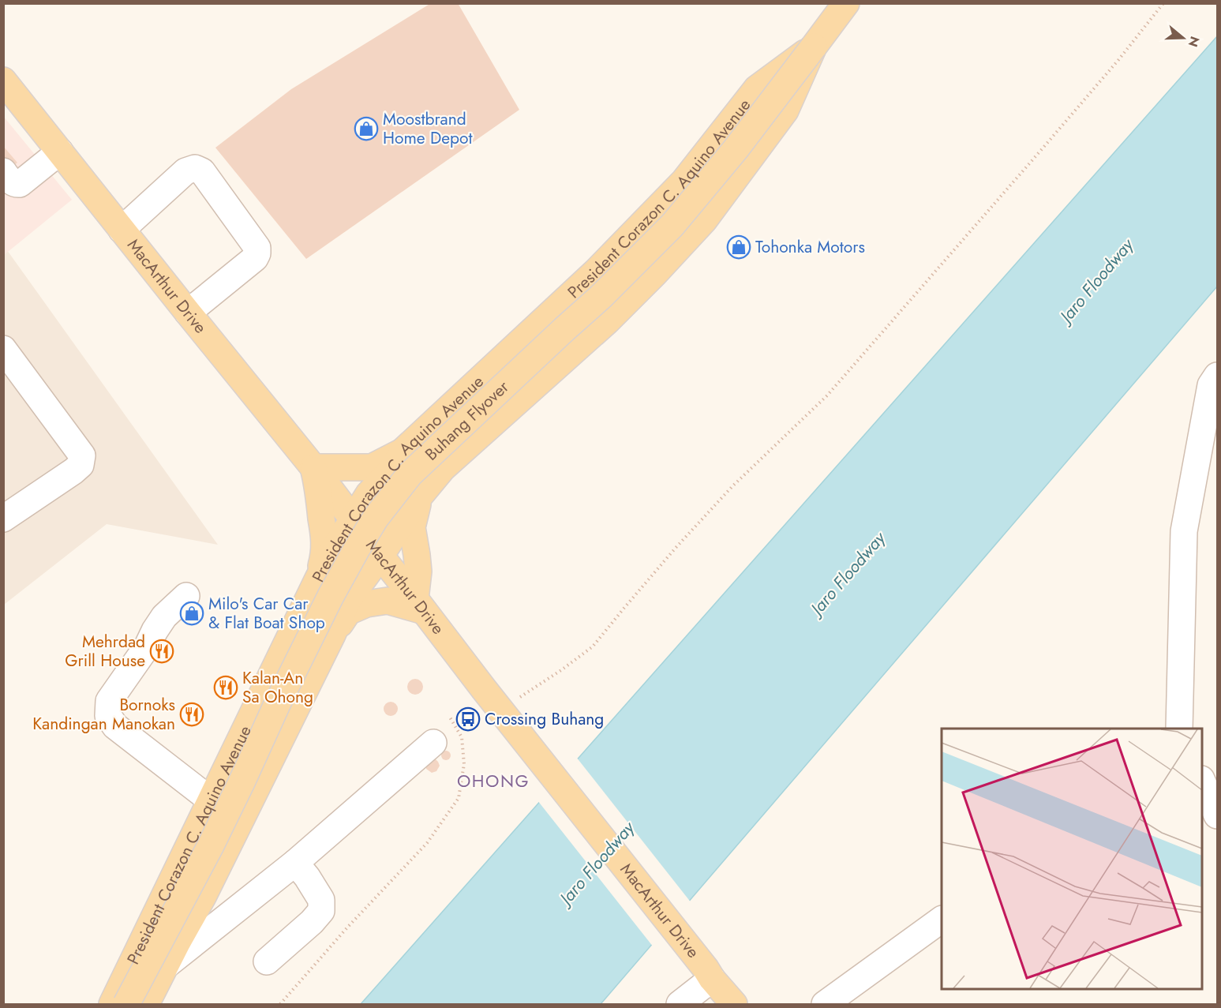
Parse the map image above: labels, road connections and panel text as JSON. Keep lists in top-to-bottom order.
{
  "streets": {
    "main road": ["President Corazon C. Aquino Avenue", "MacArthur Drive", "Buhang Flyover"]
  },
  "crossings": [
    ["President Corazon C. Aquino Avenue", "MacArthur Drive"],
    ["President Corazon C. Aquino Avenue", "Buhang Flyover"]
  ],
  "districts": ["OHONG"],
  "water": ["Jaro Floodway"],
  "places": {
    "shop": ["Moostbrand Home Depot", "Tohonka Motors", "Milo's Car Car & Flat Boat Shop"],
    "restaurant": ["Mehrdad Grill House", "Kalan-An Sa Ohong", "Bornoks Kandingan Manokan"],
    "bus stop": ["Crossing Buhang"]
  },
  "north": "right"
}
